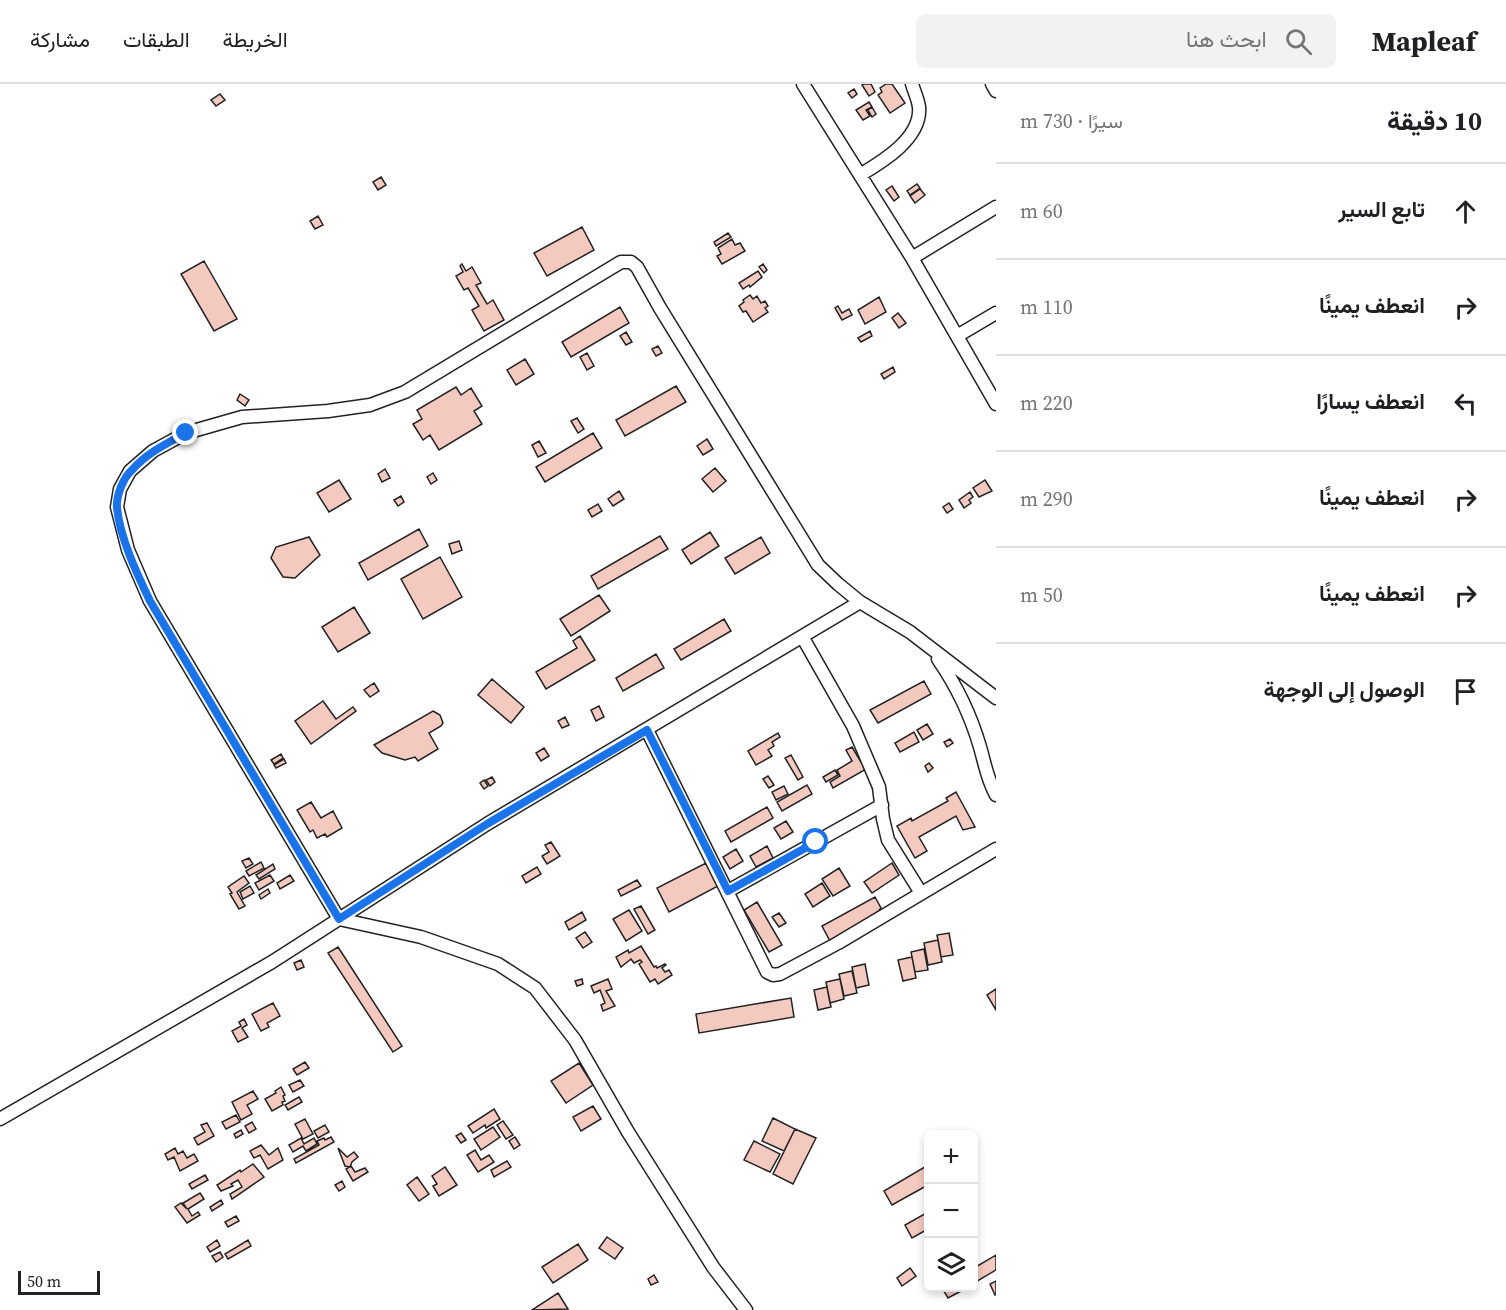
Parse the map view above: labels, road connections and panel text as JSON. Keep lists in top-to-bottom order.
{
  "scale_bar": "50 m",
  "page": {
    "header": "Mapleaf",
    "search": "ابحث هنا",
    "nav": ["الخريطة", "الطبقات", "مشاركة"],
    "heading": ["10 دقيقة", "سيرًا · 730 m"],
    "list": [
      ["تابع السير", "60 m"],
      ["انعطف يمينًا", "110 m"],
      ["انعطف يسارًا", "220 m"],
      ["انعطف يمينًا", "290 m"],
      ["انعطف يمينًا", "50 m"],
      "الوصول إلى الوجهة"
    ],
    "map_buttons": ["+", "−"],
    "scale": "50 m"
  }
}
